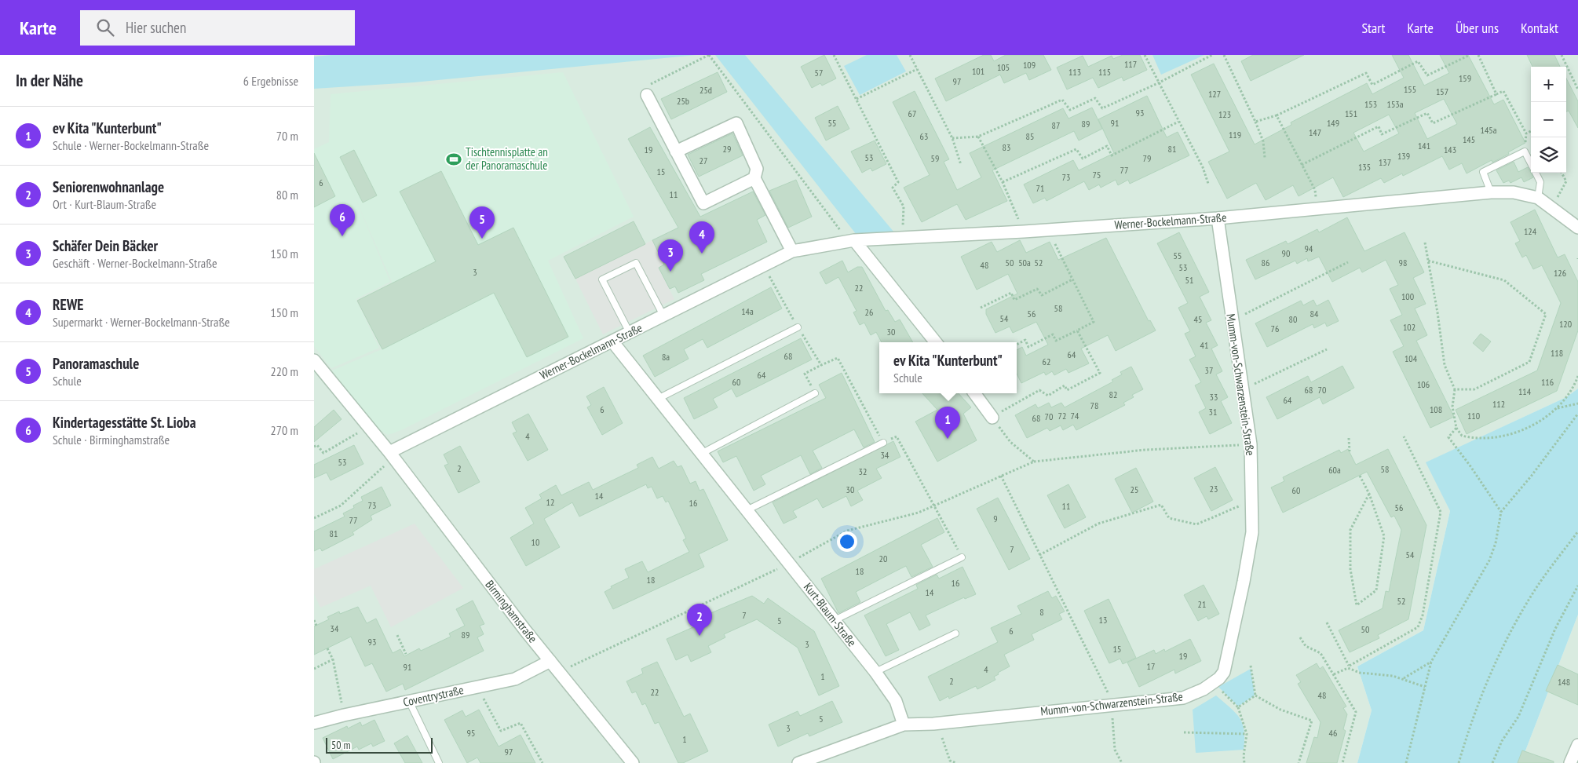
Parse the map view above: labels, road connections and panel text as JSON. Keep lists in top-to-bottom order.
{
  "streets": {
    "street": [
      "Werner-Bockelmann-Straße",
      "Mumm-von-Schwarzenstein-Straße",
      "Birminghamstraße",
      "Kurt-Blaum-Straße",
      "Coventrystraße"
    ]
  },
  "crossings": [
    ["Werner-Bockelmann-Straße", "Mumm-von-Schwarzenstein-Straße"],
    ["Werner-Bockelmann-Straße", "Birminghamstraße"],
    ["Werner-Bockelmann-Straße", "Kurt-Blaum-Straße"],
    ["Mumm-von-Schwarzenstein-Straße", "Kurt-Blaum-Straße"],
    ["Birminghamstraße", "Coventrystraße"]
  ],
  "places": {
    "sports": ["Tischtennisplatte an der Panoramaschule"]
  },
  "house_numbers": [
    "117",
    "109",
    "105",
    "101",
    "113",
    "115",
    "57",
    "159",
    "97",
    "155",
    "25d",
    "157",
    "127",
    "25b",
    "153",
    "153a",
    "93",
    "67",
    "151",
    "123",
    "55",
    "91",
    "149",
    "89",
    "87",
    "145a",
    "147",
    "119",
    "63",
    "85",
    "145",
    "141",
    "83",
    "29",
    "81",
    "19",
    "143",
    "139",
    "53",
    "59",
    "79",
    "27",
    "137",
    "135",
    "77",
    "15",
    "75",
    "73",
    "6",
    "71",
    "11",
    "124",
    "94",
    "90",
    "55",
    "50",
    "50a",
    "52",
    "86",
    "98",
    "48",
    "53",
    "3",
    "126",
    "51",
    "22",
    "100",
    "58",
    "14a",
    "26",
    "56",
    "84",
    "54",
    "45",
    "80",
    "120",
    "102",
    "76",
    "30",
    "41",
    "118",
    "64",
    "68",
    "8a",
    "104",
    "62",
    "37",
    "64",
    "60",
    "116",
    "106",
    "68",
    "70",
    "114",
    "82",
    "33",
    "64",
    "112",
    "78",
    "6",
    "108",
    "31",
    "72",
    "74",
    "110",
    "70",
    "68",
    "4",
    "34",
    "53",
    "2",
    "58",
    "60a",
    "32",
    "23",
    "30",
    "25",
    "60",
    "14",
    "12",
    "16",
    "73",
    "11",
    "56",
    "9",
    "77",
    "81",
    "10",
    "7",
    "54",
    "20",
    "18",
    "18",
    "16",
    "14",
    "52",
    "21",
    "8",
    "7",
    "13",
    "5",
    "34",
    "50",
    "6",
    "89",
    "93",
    "3",
    "15",
    "19",
    "17",
    "91",
    "4",
    "1",
    "2",
    "148",
    "22",
    "48",
    "5",
    "3",
    "95",
    "46",
    "1",
    "97"
  ],
  "scale_bar": "50 m",
  "page": {
    "header": "Karte",
    "search": "Hier suchen",
    "nav": [
      "Start",
      "Karte",
      "Über uns",
      "Kontakt"
    ],
    "heading": ["In der Nähe", "6 Ergebnisse"],
    "map_buttons": ["+", "−"],
    "list": [
      {
        "mark": "1",
        "name": "ev Kita \"Kunterbunt\"",
        "note": "Schule · Werner-Bockelmann-Straße",
        "value": "70 m"
      },
      {
        "mark": "2",
        "name": "Seniorenwohnanlage",
        "note": "Ort · Kurt-Blaum-Straße",
        "value": "80 m"
      },
      {
        "mark": "3",
        "name": "Schäfer Dein Bäcker",
        "note": "Geschäft · Werner-Bockelmann-Straße",
        "value": "150 m"
      },
      {
        "mark": "4",
        "name": "REWE",
        "note": "Supermarkt · Werner-Bockelmann-Straße",
        "value": "150 m"
      },
      {
        "mark": "5",
        "name": "Panoramaschule",
        "note": "Schule",
        "value": "220 m"
      },
      {
        "mark": "6",
        "name": "Kindertagesstätte St. Lioba",
        "note": "Schule · Birminghamstraße",
        "value": "270 m"
      }
    ],
    "pins": [
      "6",
      "5",
      "4",
      "3",
      "1",
      "2"
    ],
    "popup": ["ev Kita \"Kunterbunt\"", "Schule"],
    "scale": "50 m"
  }
}
